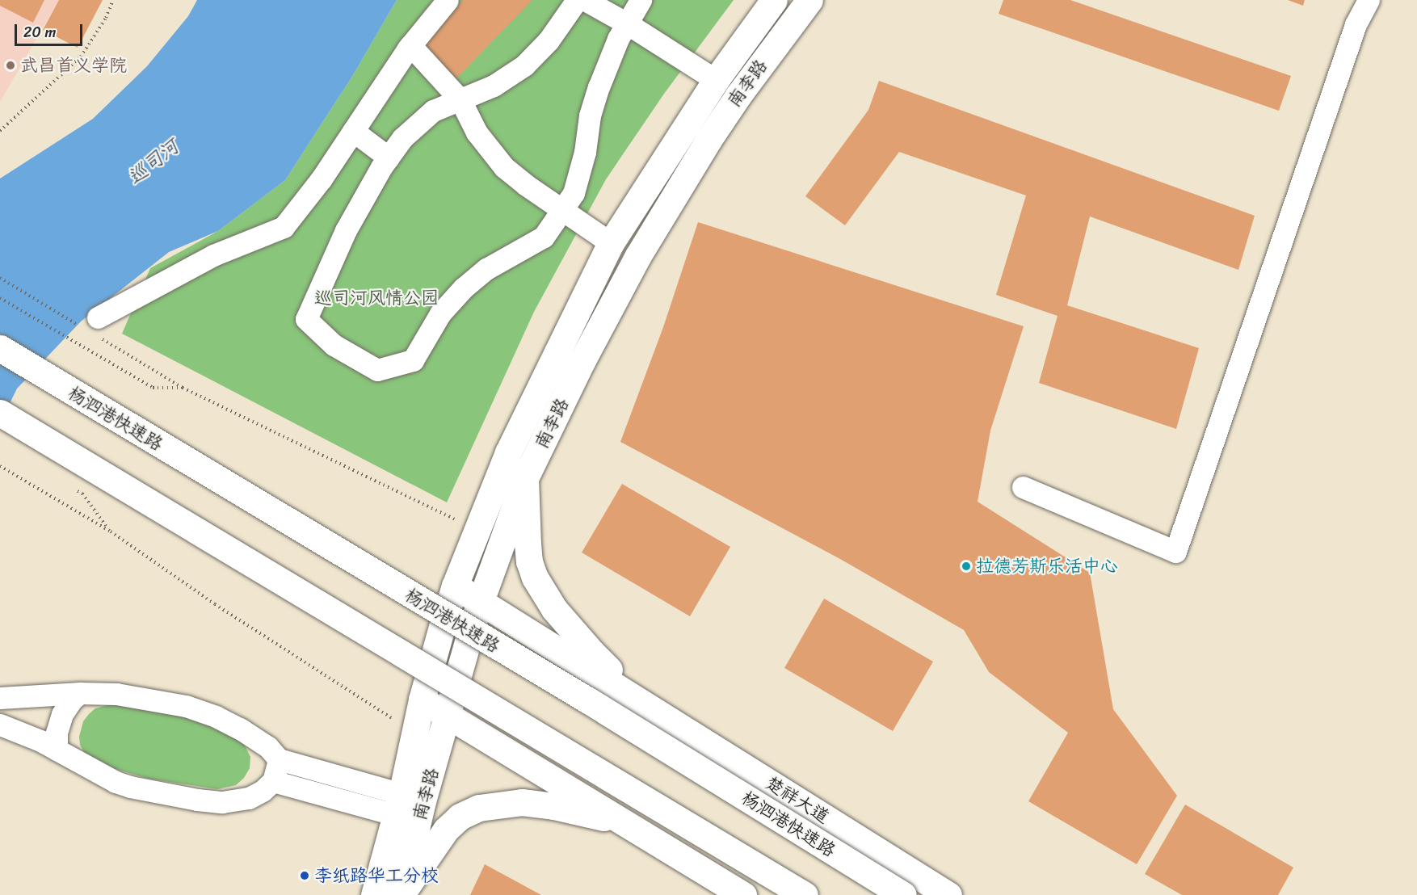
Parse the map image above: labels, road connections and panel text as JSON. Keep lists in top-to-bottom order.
{
  "streets": {
    "main road": ["南李路", "杨泗港快速路", "楚祥大道"]
  },
  "water": ["巡司河"],
  "parks": ["巡司河风情公园"],
  "places": ["武昌首义学院", "拉德芳斯乐活中心", "李纸路华工分校"],
  "scale_bar": "20 m"
}
